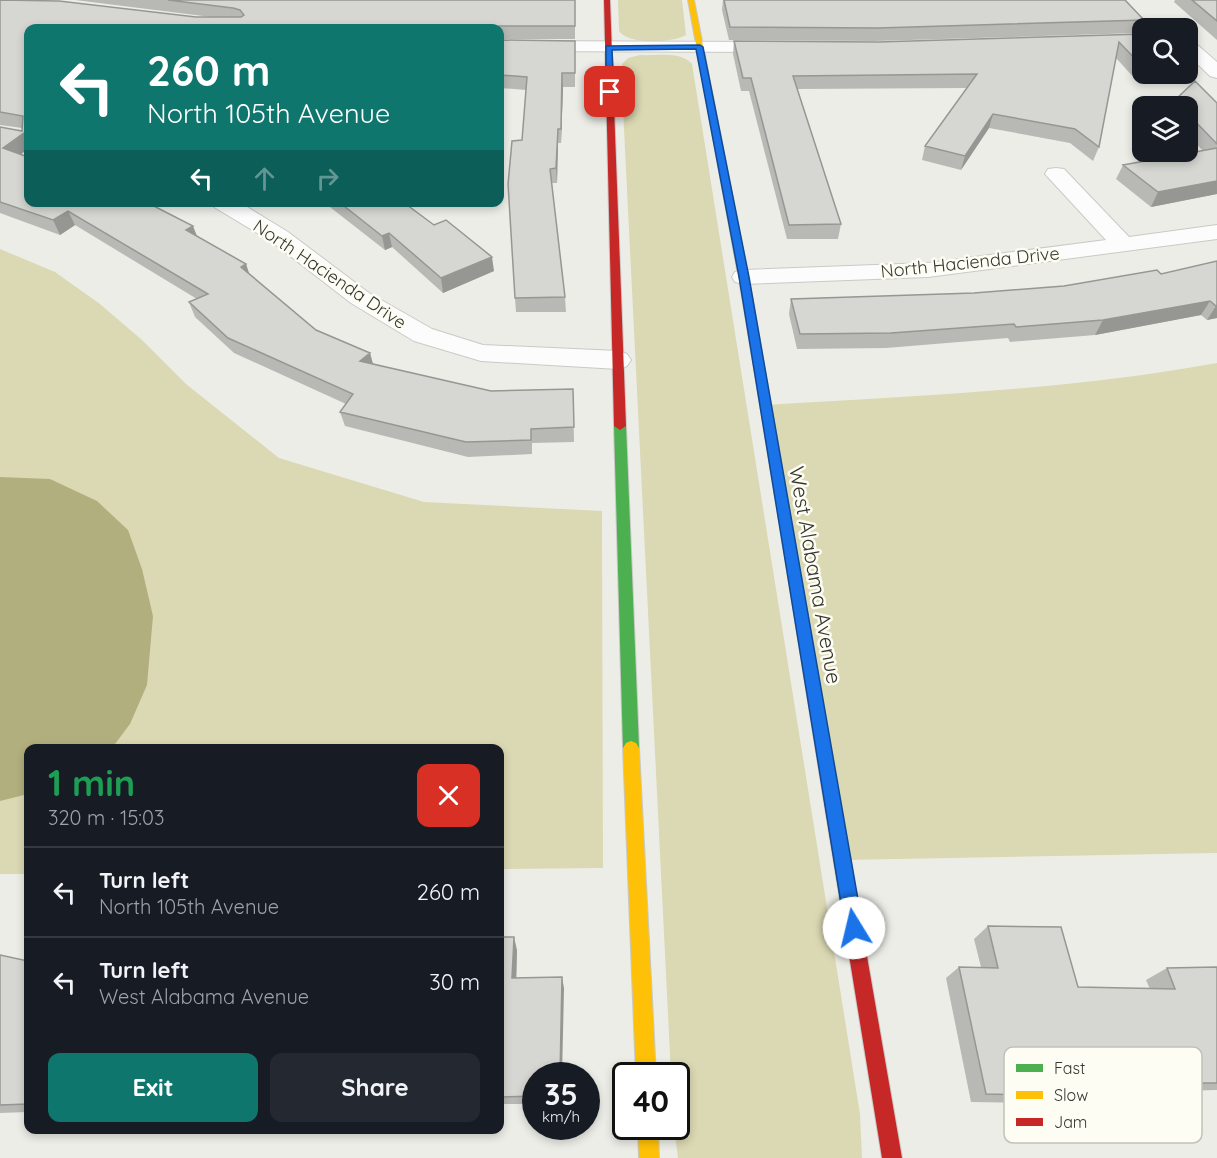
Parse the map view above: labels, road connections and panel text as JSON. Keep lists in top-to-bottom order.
{
  "streets": {
    "street": ["North Hacienda Drive", "West Alabama Avenue"]
  },
  "crossings": [
    ["North Hacienda Drive", "West Alabama Avenue"]
  ],
  "legend": ["Fast", "Slow", "Jam"],
  "page": {
    "turn": ["260 m", "North 105th Avenue"],
    "heading": ["1 min", "320 m · 15:03"],
    "list": [
      {
        "name": "Turn left",
        "note": "North 105th Avenue",
        "value": "260 m"
      },
      {
        "name": "Turn left",
        "note": "West Alabama Avenue",
        "value": "30 m"
      }
    ],
    "buttons": ["Exit", "Share"],
    "speed": "35 km/h",
    "limit": "40"
  }
}
